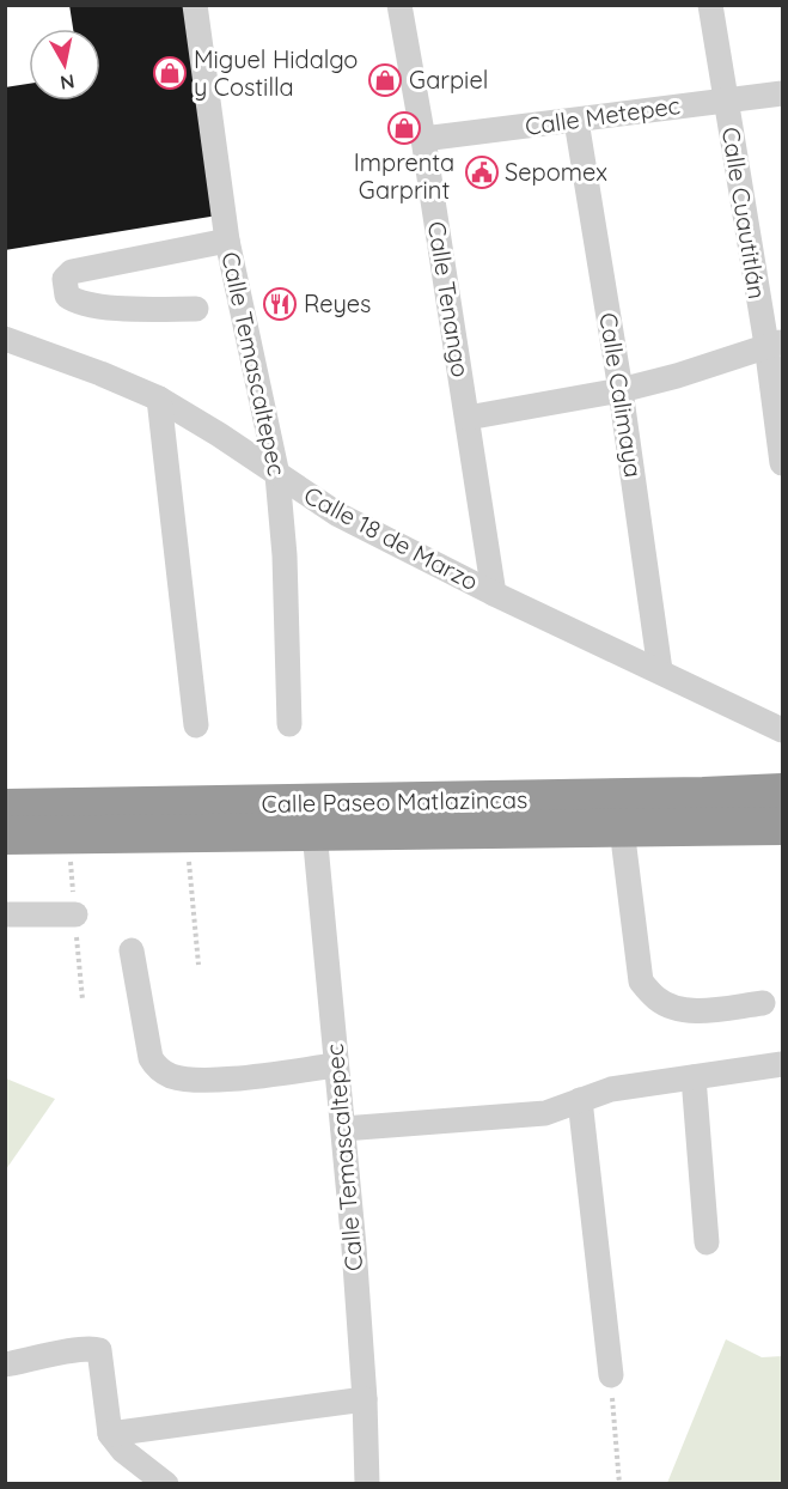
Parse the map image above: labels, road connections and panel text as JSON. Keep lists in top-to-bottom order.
{
  "streets": {
    "highway": ["Calle Paseo Matlazincas"],
    "street": [
      "Calle Metepec",
      "Calle Cuautitlán",
      "Calle Tenango",
      "Calle Temascaltepec",
      "Calle Calimaya",
      "Calle 18 de Marzo"
    ]
  },
  "crossings": [
    ["Calle Metepec", "Calle Cuautitlán"],
    ["Calle Metepec", "Calle Tenango"],
    ["Calle Metepec", "Calle Calimaya"],
    ["Calle Tenango", "Calle 18 de Marzo"],
    ["Calle Temascaltepec", "Calle 18 de Marzo"],
    ["Calle Temascaltepec", "Calle Paseo Matlazincas"],
    ["Calle Calimaya", "Calle 18 de Marzo"]
  ],
  "places": {
    "shop": ["Miguel Hidalgo y Costilla", "Garpiel", "Imprenta Garprint"],
    "public building": ["Sepomex"],
    "restaurant": ["Reyes"]
  },
  "north": "bottom"
}
